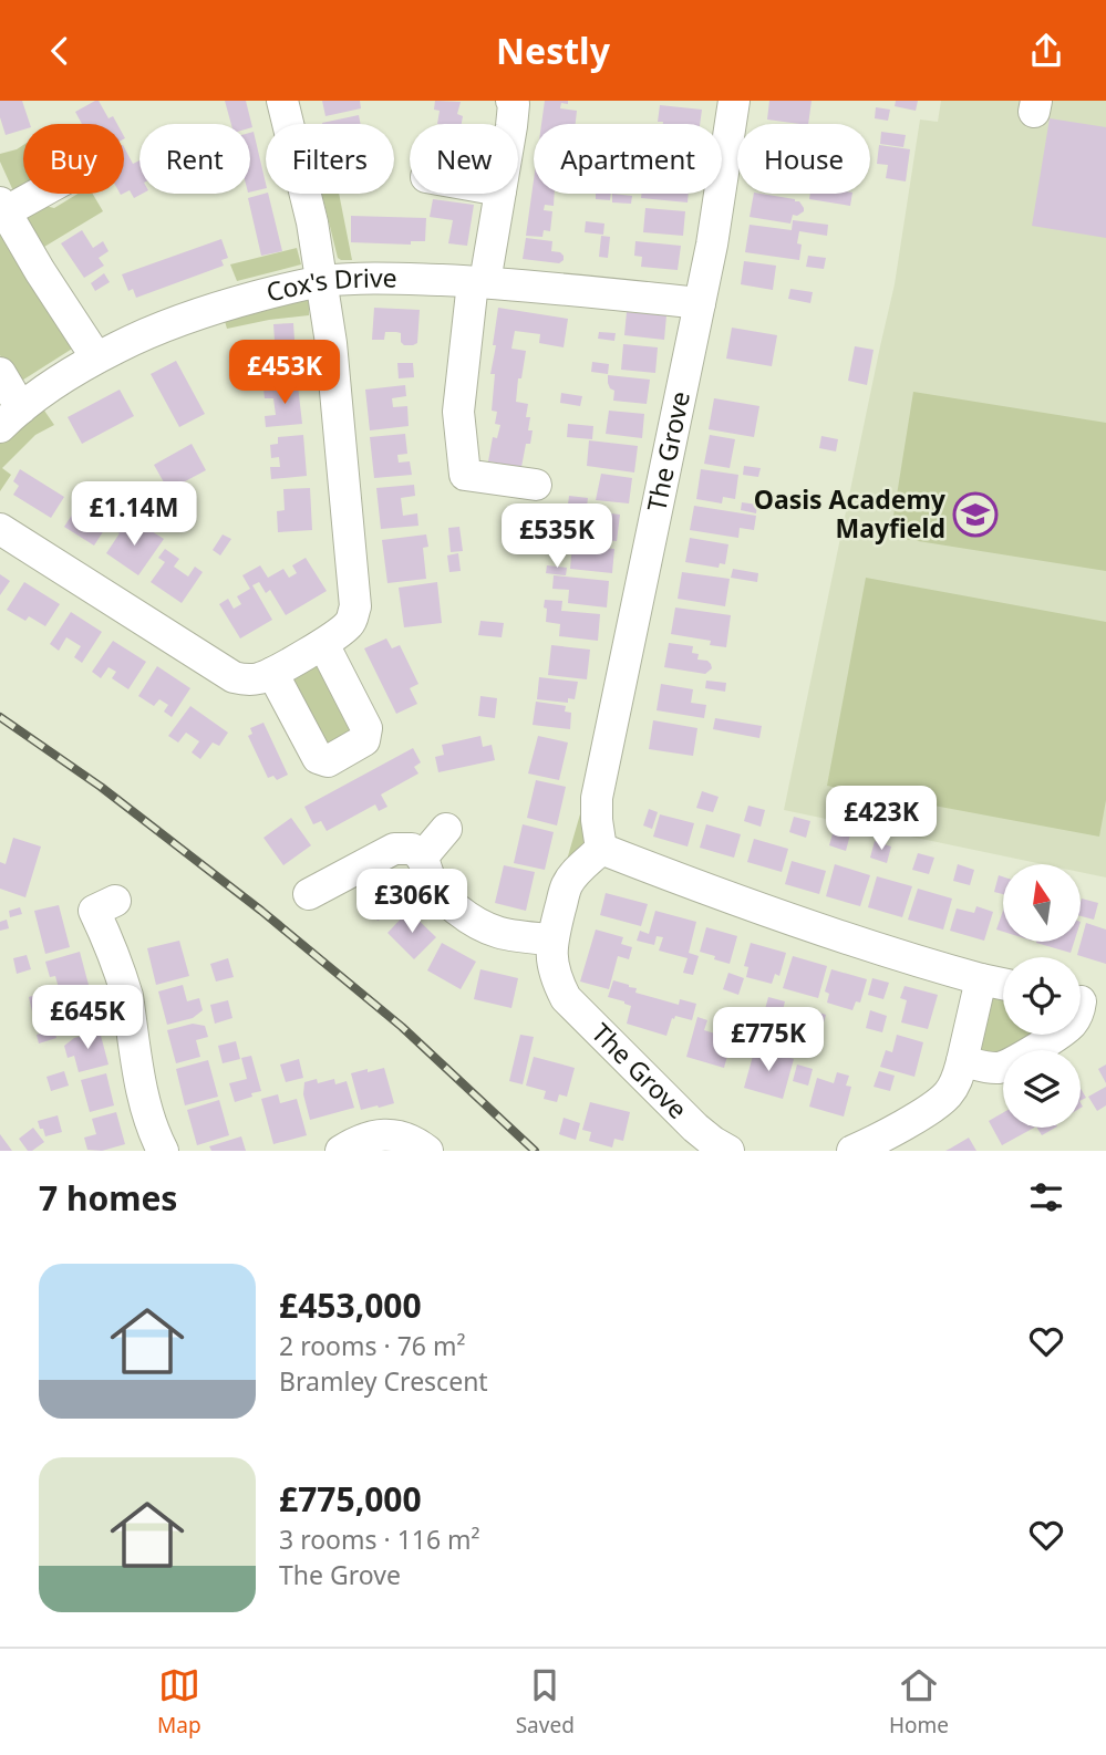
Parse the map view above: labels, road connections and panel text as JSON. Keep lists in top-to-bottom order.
{
  "streets": {
    "street": ["Cox's Drive", "The Grove"]
  },
  "crossings": [
    ["Cox's Drive", "The Grove"]
  ],
  "places": {
    "school or university": ["Oasis Academy Mayfield"]
  },
  "north": "top",
  "page": {
    "header": "Nestly",
    "chip": [
      "Buy",
      "Rent",
      "Filters",
      "New",
      "Apartment",
      "House"
    ],
    "price": [
      "£453K",
      "£1.14M",
      "£535K",
      "£423K",
      "£306K",
      "£645K",
      "£775K"
    ],
    "heading": "7 homes",
    "list": [
      {
        "name": "£453,000",
        "note": "2 rooms · 76 m² · Bramley Crescent"
      },
      {
        "name": "£775,000",
        "note": "3 rooms · 116 m² · The Grove"
      }
    ],
    "tabs": ["Map", "Saved", "Home"]
  }
}
